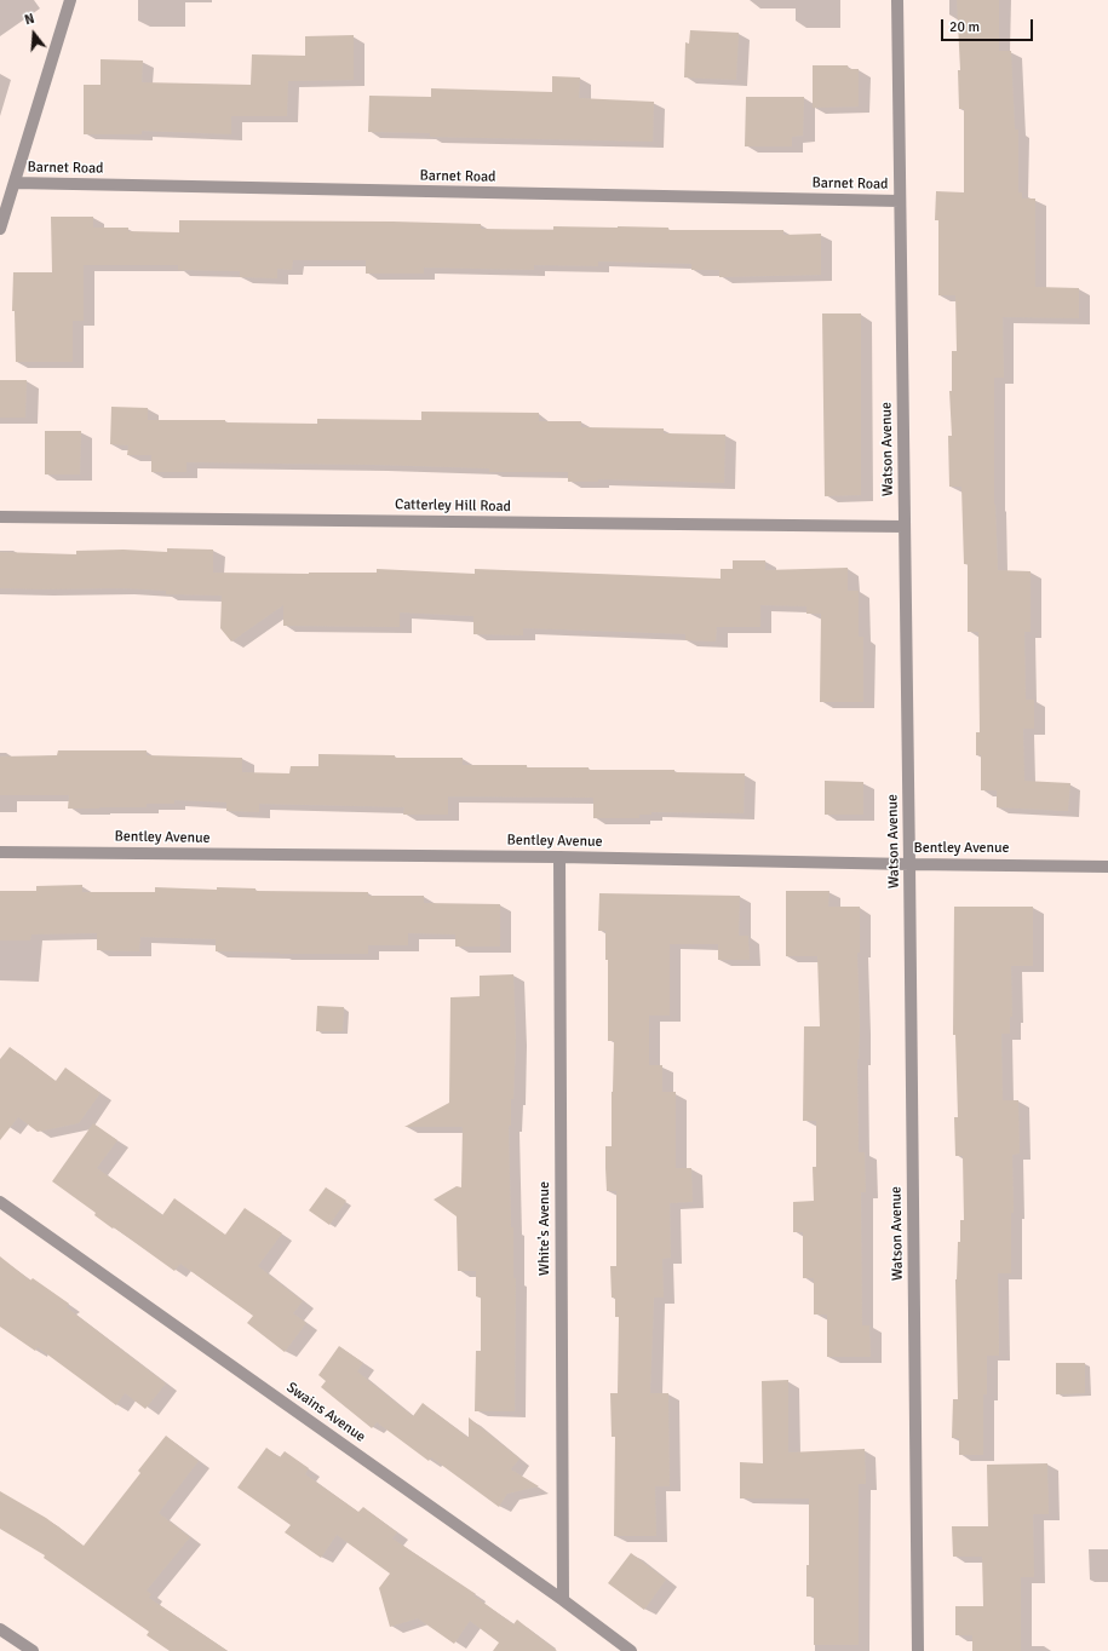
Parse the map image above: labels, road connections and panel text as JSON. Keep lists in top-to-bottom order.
{
  "streets": {
    "street": [
      "Barnet Road",
      "Watson Avenue",
      "Catterley Hill Road",
      "Bentley Avenue",
      "White's Avenue",
      "Swains Avenue"
    ]
  },
  "crossings": [
    ["Barnet Road", "Watson Avenue"],
    ["Watson Avenue", "Catterley Hill Road"],
    ["Watson Avenue", "Bentley Avenue"],
    ["Bentley Avenue", "White's Avenue"],
    ["White's Avenue", "Swains Avenue"]
  ],
  "scale_bar": "20 m",
  "north": "top"
}
